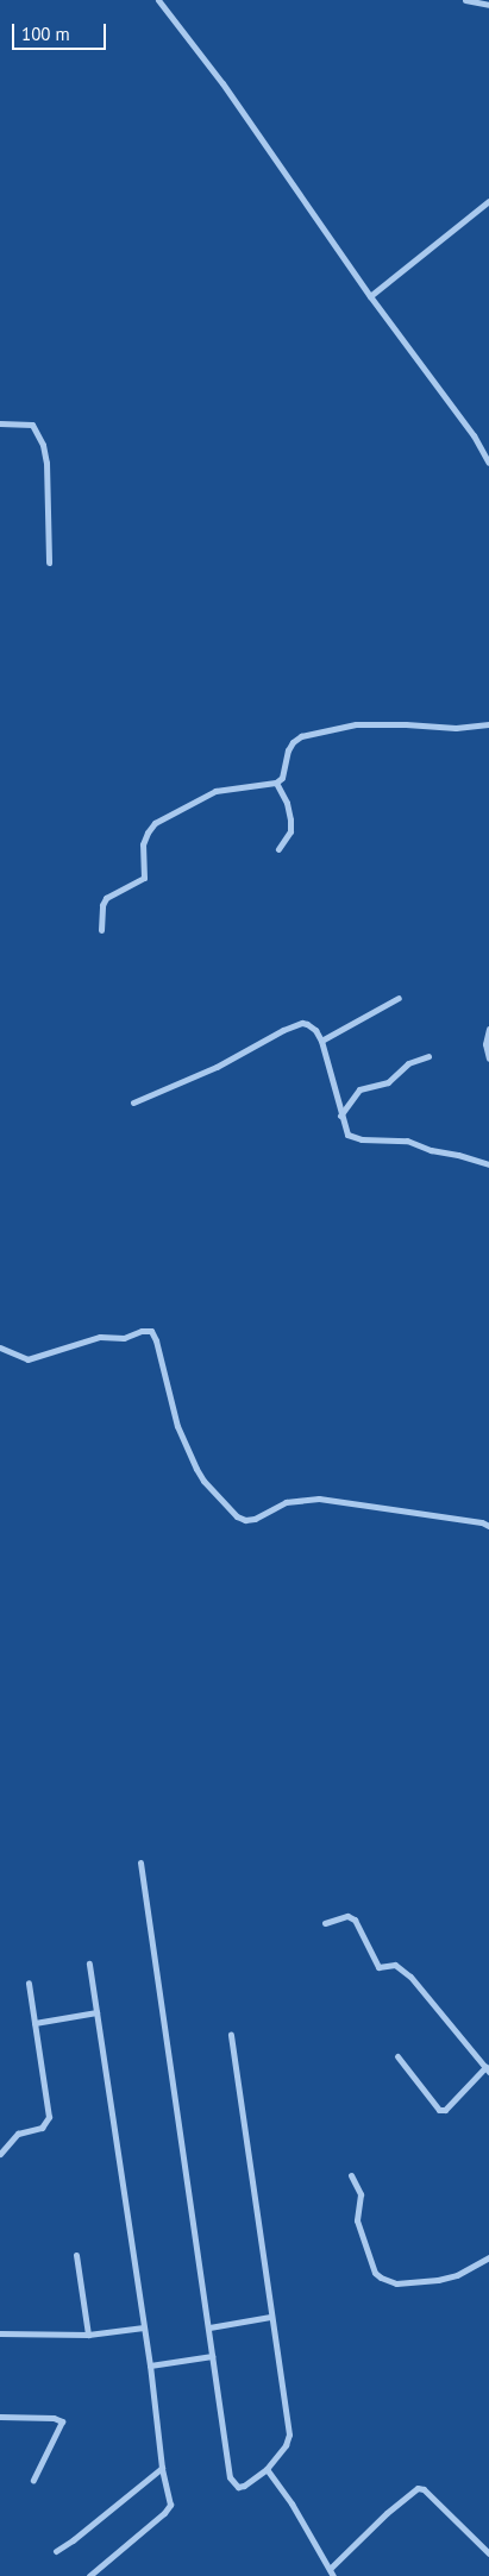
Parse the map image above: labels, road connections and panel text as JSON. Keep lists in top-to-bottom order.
{
  "scale_bar": "100 m"
}
